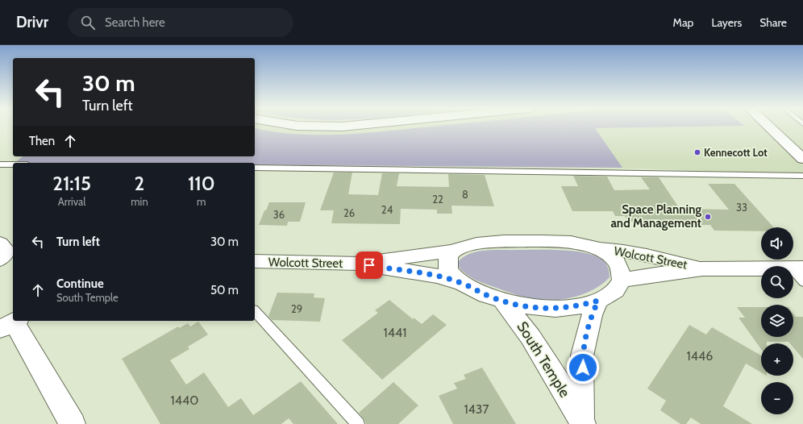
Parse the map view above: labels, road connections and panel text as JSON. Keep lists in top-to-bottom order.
{
  "streets": {
    "street": ["Wolcott Street", "South Temple"]
  },
  "places": ["Kennecott Lot", "Space Planning and Management"],
  "house_numbers": [
    "8",
    "22",
    "33",
    "24",
    "26",
    "36",
    "29",
    "1441",
    "1446",
    "1440",
    "1437"
  ],
  "page": {
    "header": "Drivr",
    "search": "Search here",
    "nav": ["Map", "Layers", "Share"],
    "turn": ["30 m", "Turn left"],
    "then": "Then",
    "eta": [
      "21:15",
      "Arrival",
      "2",
      "min",
      "110",
      "m"
    ],
    "list": [
      {
        "name": "Turn left",
        "value": "30 m"
      },
      {
        "name": "Continue",
        "note": "South Temple",
        "value": "50 m"
      }
    ],
    "map_buttons": ["+", "−"]
  }
}
